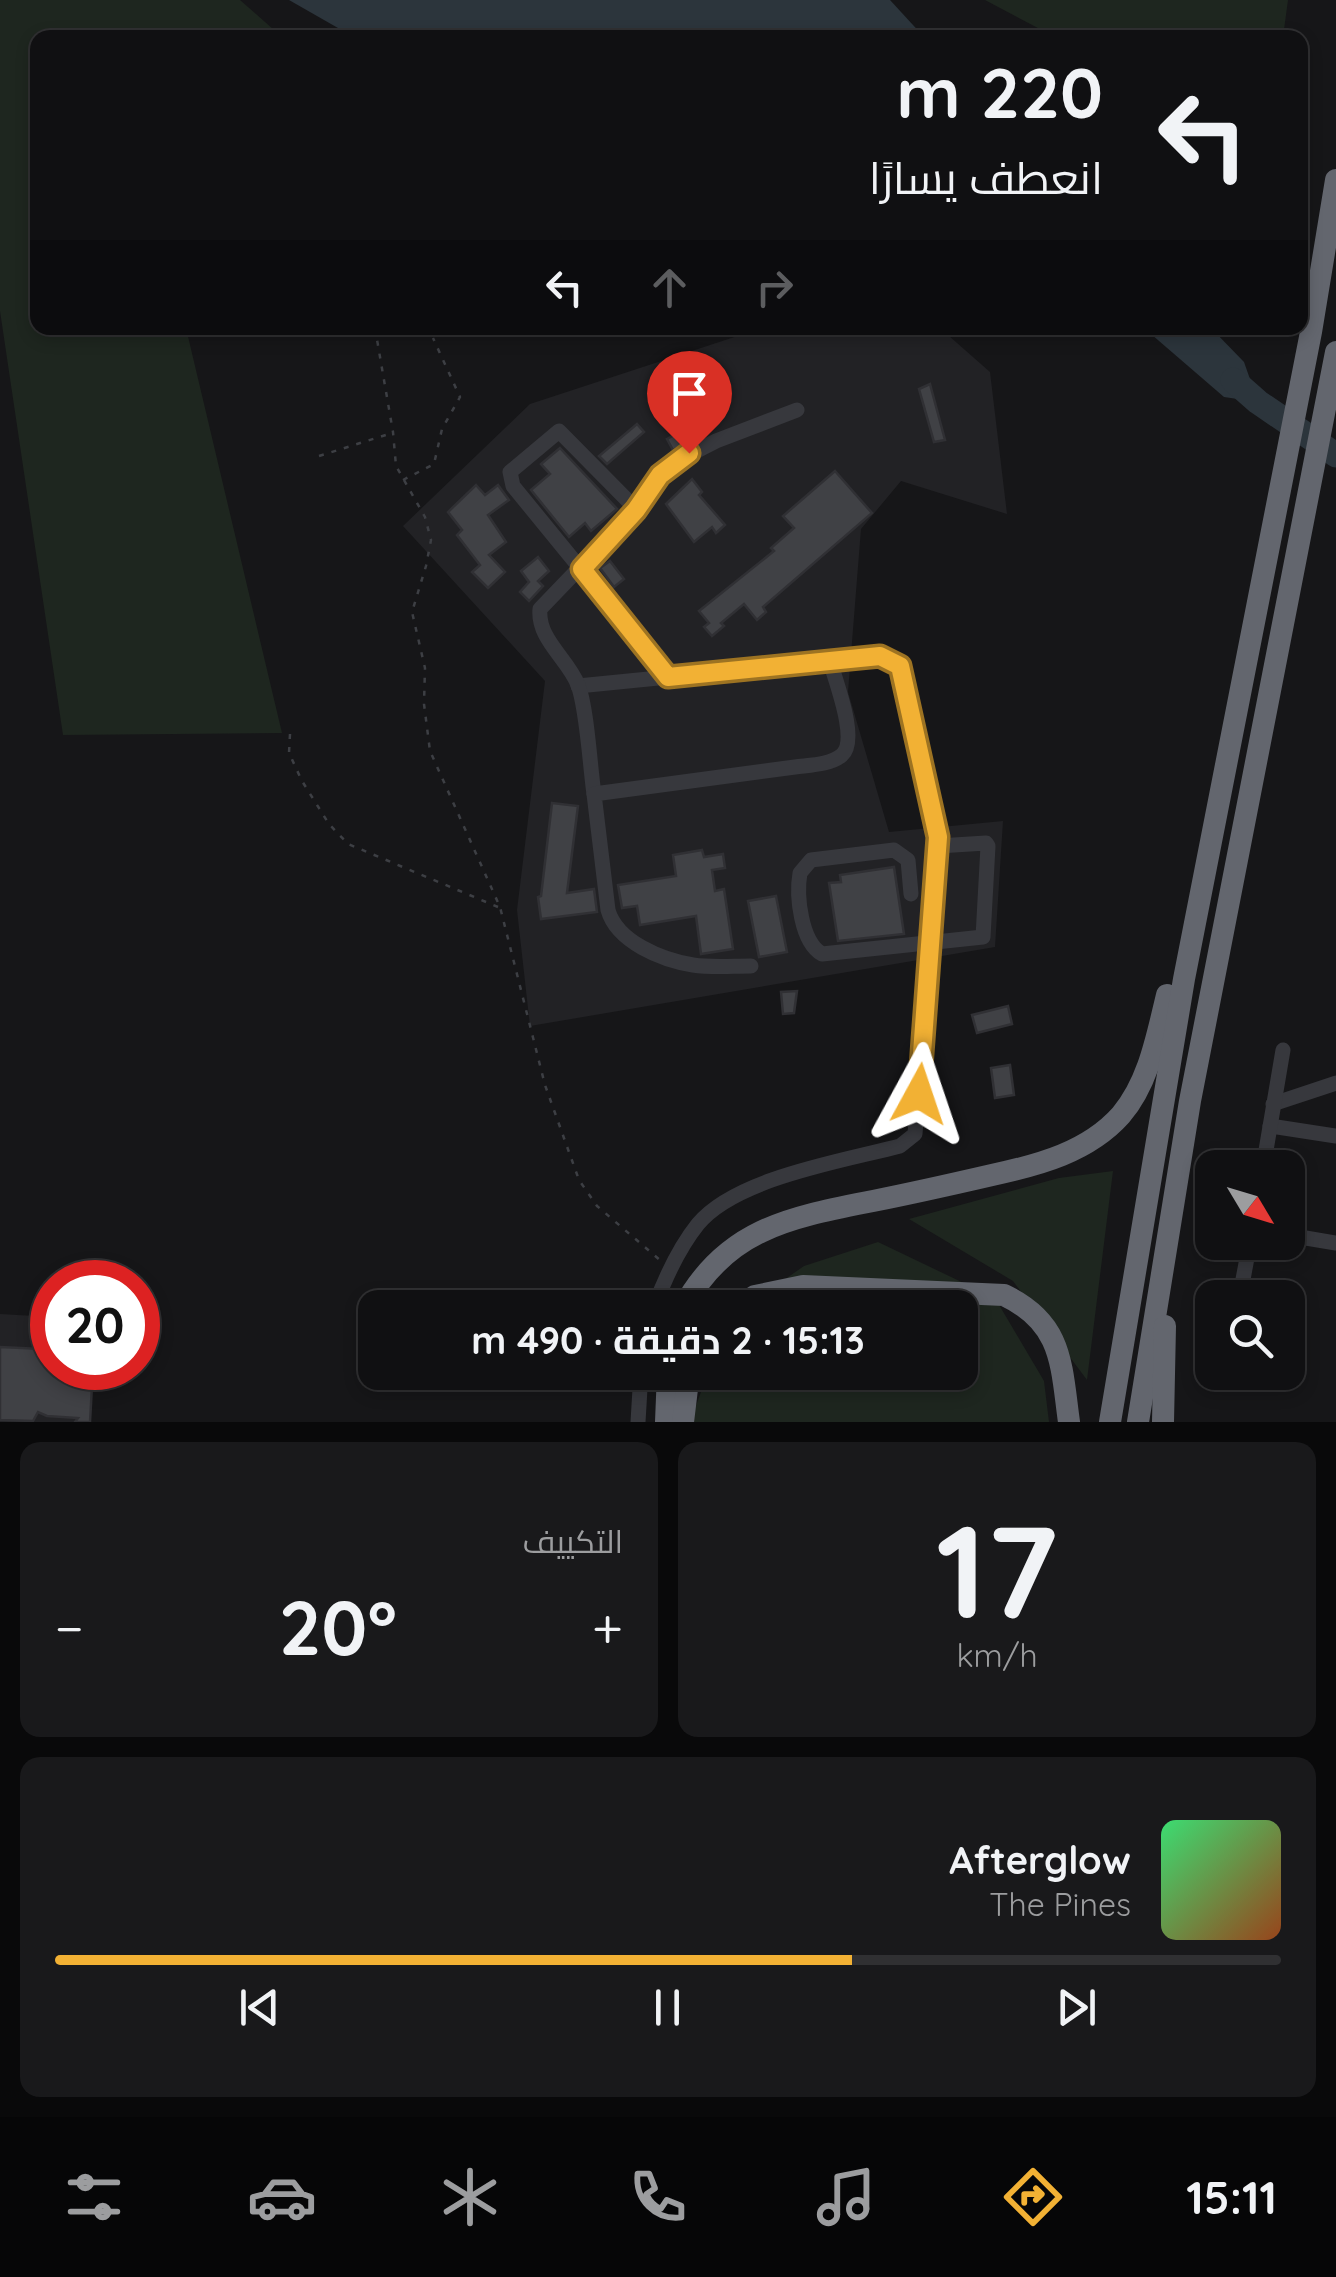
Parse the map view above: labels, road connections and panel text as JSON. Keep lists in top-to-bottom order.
{
  "north": "bottom right",
  "page": {
    "turn": ["220 m", "انعطف يسارًا"],
    "limit": "20",
    "trip": "15:13 · 2 دقيقة · 490 m",
    "tile": [
      ["17", "km/h"],
      "التكييف"
    ],
    "heat": ["−", "20°", "+"],
    "song": ["Afterglow", "The Pines"],
    "tabs": "15:11"
  }
}
